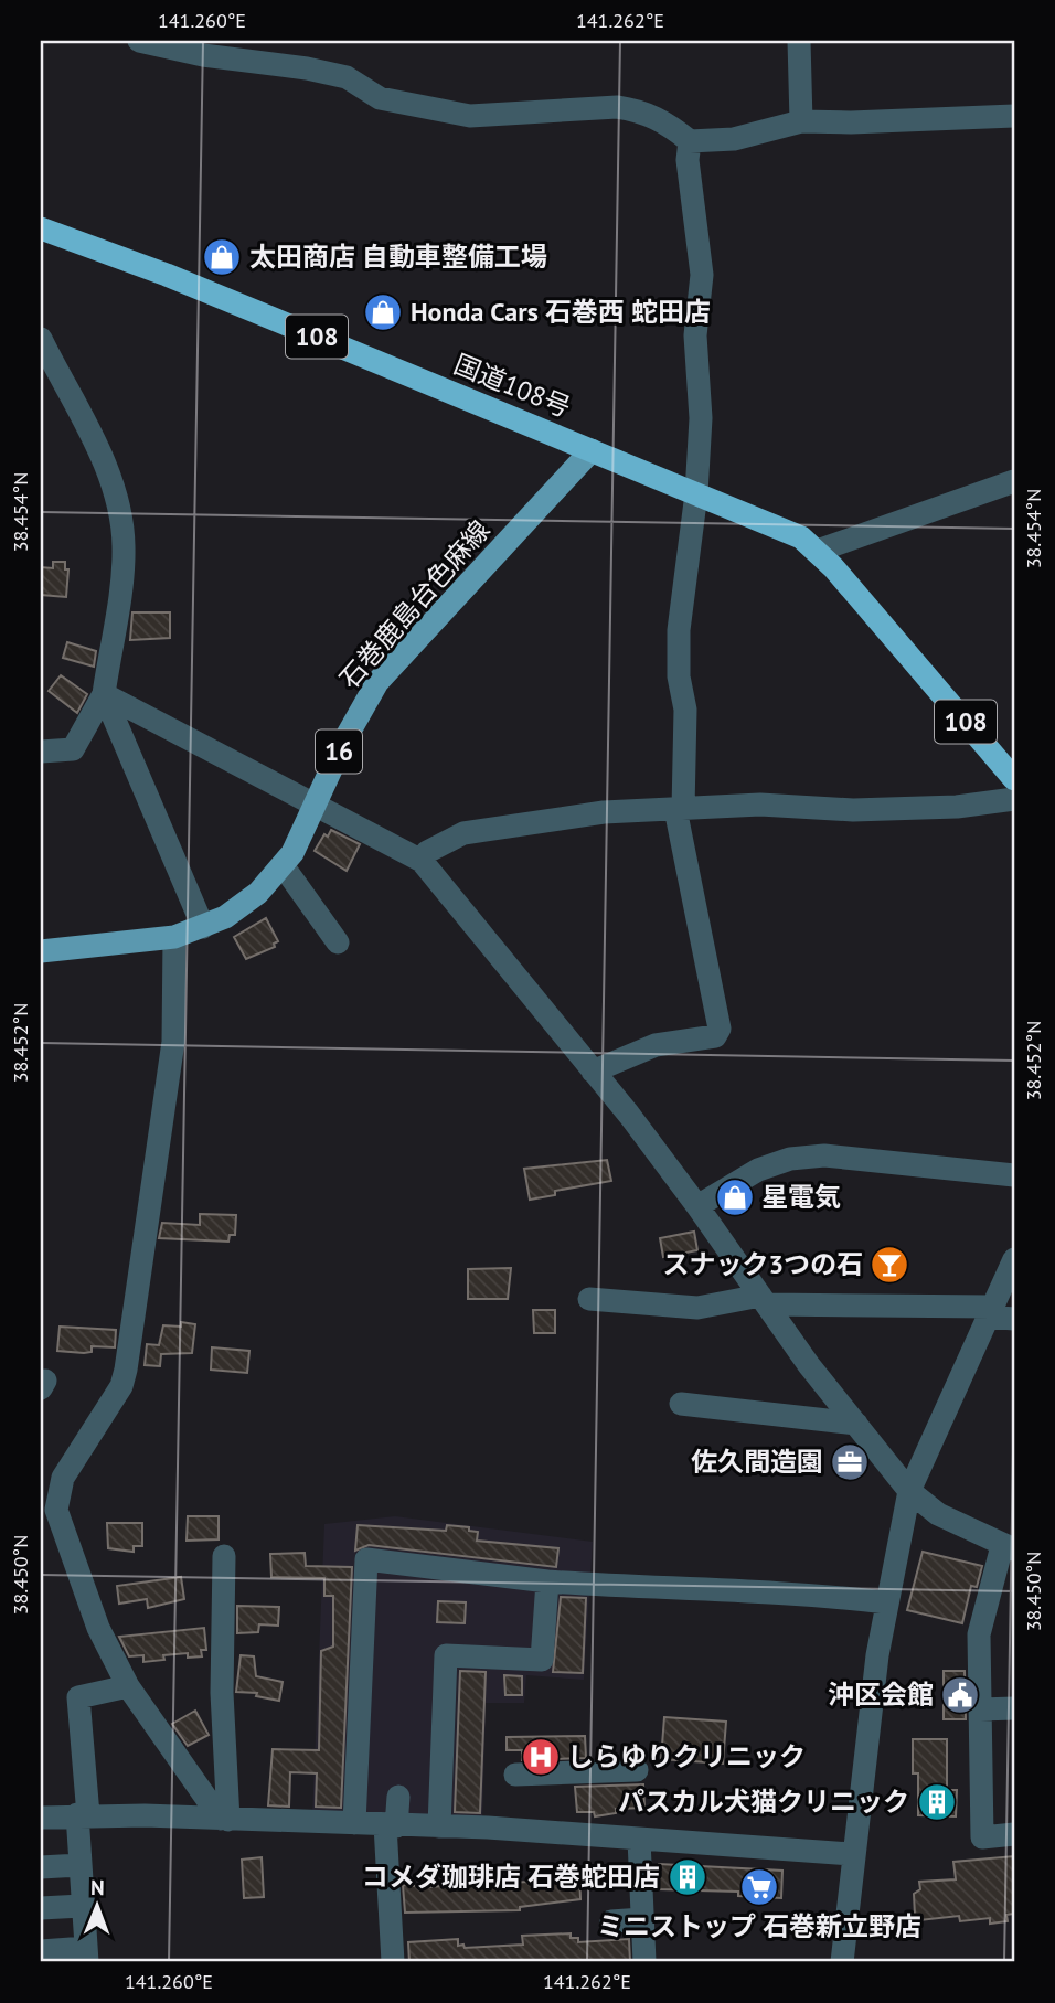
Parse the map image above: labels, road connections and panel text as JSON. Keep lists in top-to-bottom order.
{
  "streets": {
    "highway": ["108", "国道108号"],
    "main road": ["石巻鹿島台色麻線", "16"]
  },
  "crossings": [
    ["国道108号", "石巻鹿島台色麻線"]
  ],
  "places": {
    "shop": ["太田商店 自動車整備工場", "Honda Cars 石巻西 蛇田店", "星電気"],
    "bar": ["スナック3つの石"],
    "office": ["佐久間造園"],
    "public building": ["沖区会館"],
    "hospital": ["しらゆりクリニック"],
    "building": ["パスカル犬猫クリニック", "コメダ珈琲店 石巻蛇田店"],
    "supermarket": ["ミニストップ 石巻新立野店"]
  },
  "north": "top",
  "coordinates": [
    "141.260°E",
    "141.262°E",
    "38.454°N",
    "38.452°N",
    "38.450°N"
  ]
}
